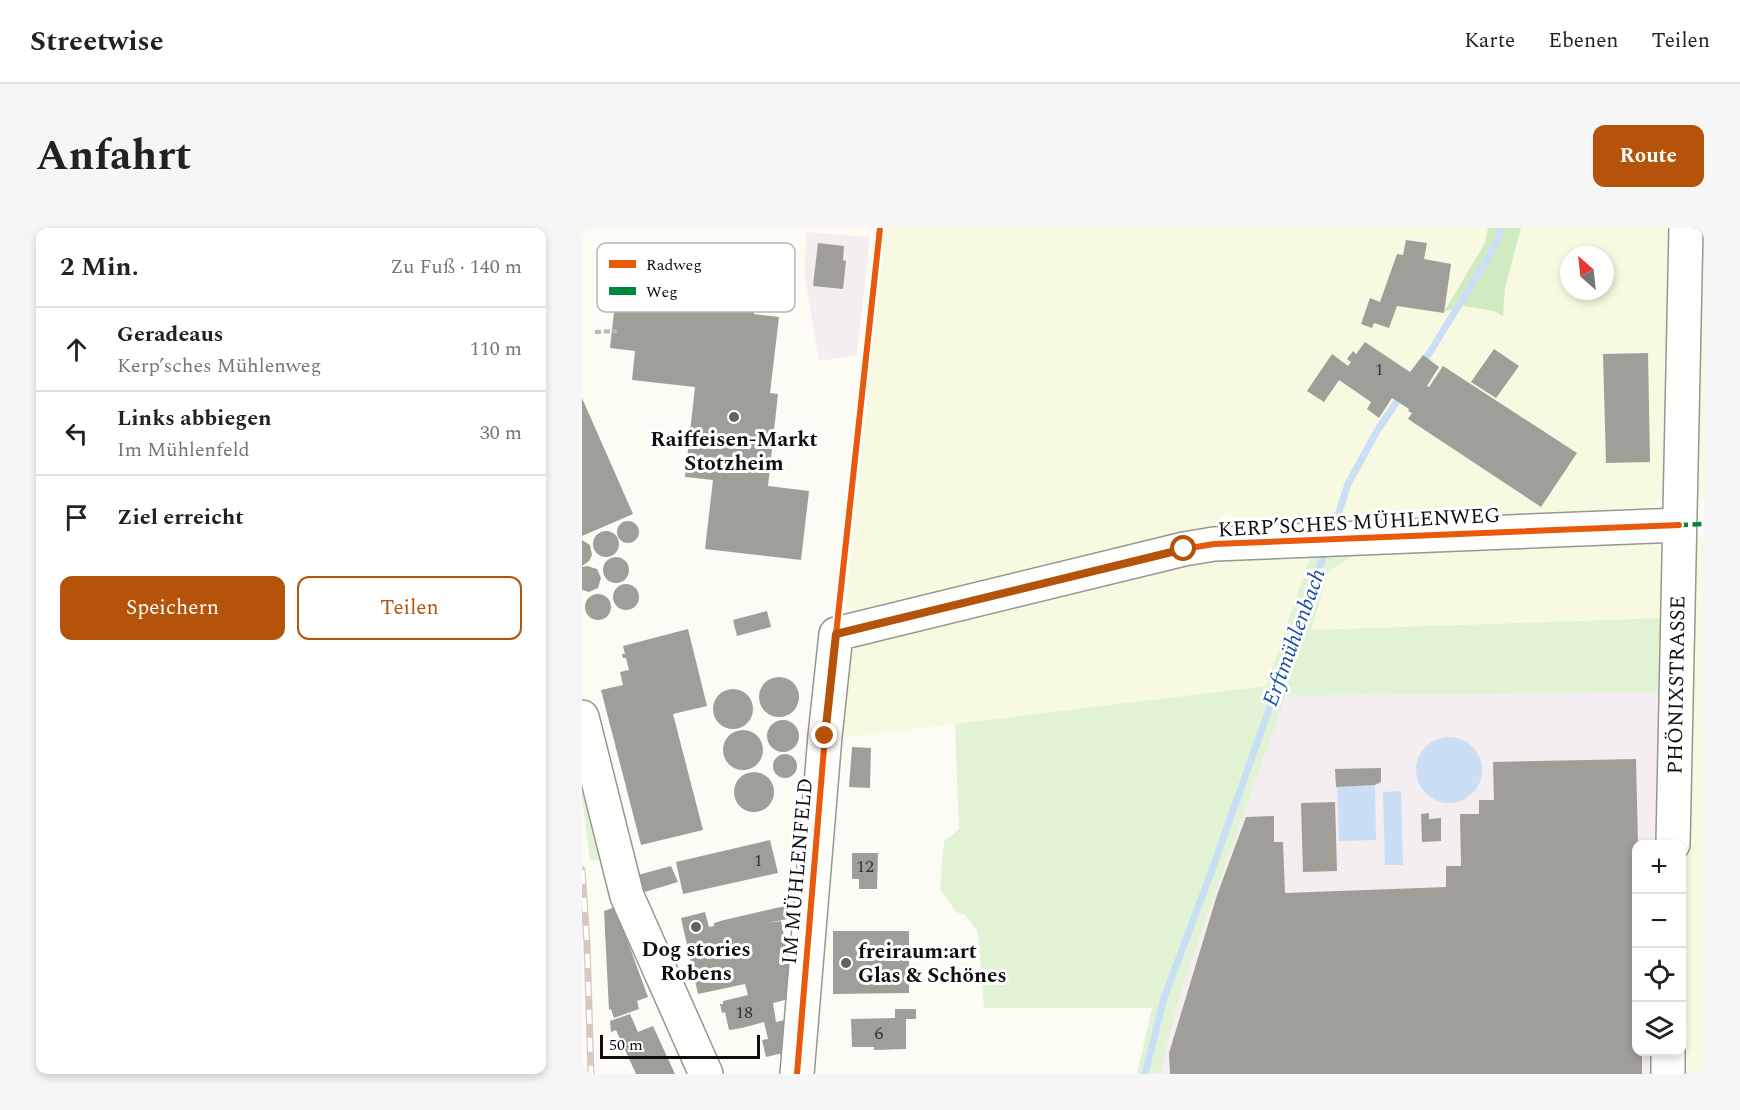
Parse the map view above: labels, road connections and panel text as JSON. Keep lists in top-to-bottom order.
{
  "streets": {
    "street": ["KERP’SCHES MÜHLENWEG", "PHÖNIXSTRASSE", "IM MÜHLENFELD"]
  },
  "crossings": [
    ["KERP’SCHES MÜHLENWEG", "PHÖNIXSTRASSE"],
    ["KERP’SCHES MÜHLENWEG", "IM MÜHLENFELD"]
  ],
  "water": ["Erftmühlenbach"],
  "places": ["Raiffeisen-Markt Stotzheim", "Dog stories Robens", "freiraum:art Glas & Schönes"],
  "house_numbers": [
    "1",
    "1",
    "12",
    "18",
    "6"
  ],
  "legend": ["Radweg", "Weg"],
  "scale_bar": "50 m",
  "north": "top left",
  "page": {
    "header": "Streetwise",
    "nav": ["Karte", "Ebenen", "Teilen"],
    "title": "Anfahrt",
    "buttons": [
      "Route",
      ["Speichern", "Teilen"]
    ],
    "heading": ["2 Min.", "Zu Fuß · 140 m"],
    "list": [
      ["Geradeaus", "Kerp’sches Mühlenweg", "110 m"],
      ["Links abbiegen", "Im Mühlenfeld", "30 m"],
      "Ziel erreicht"
    ],
    "map_buttons": ["+", "−"],
    "scale": "50 m"
  }
}
